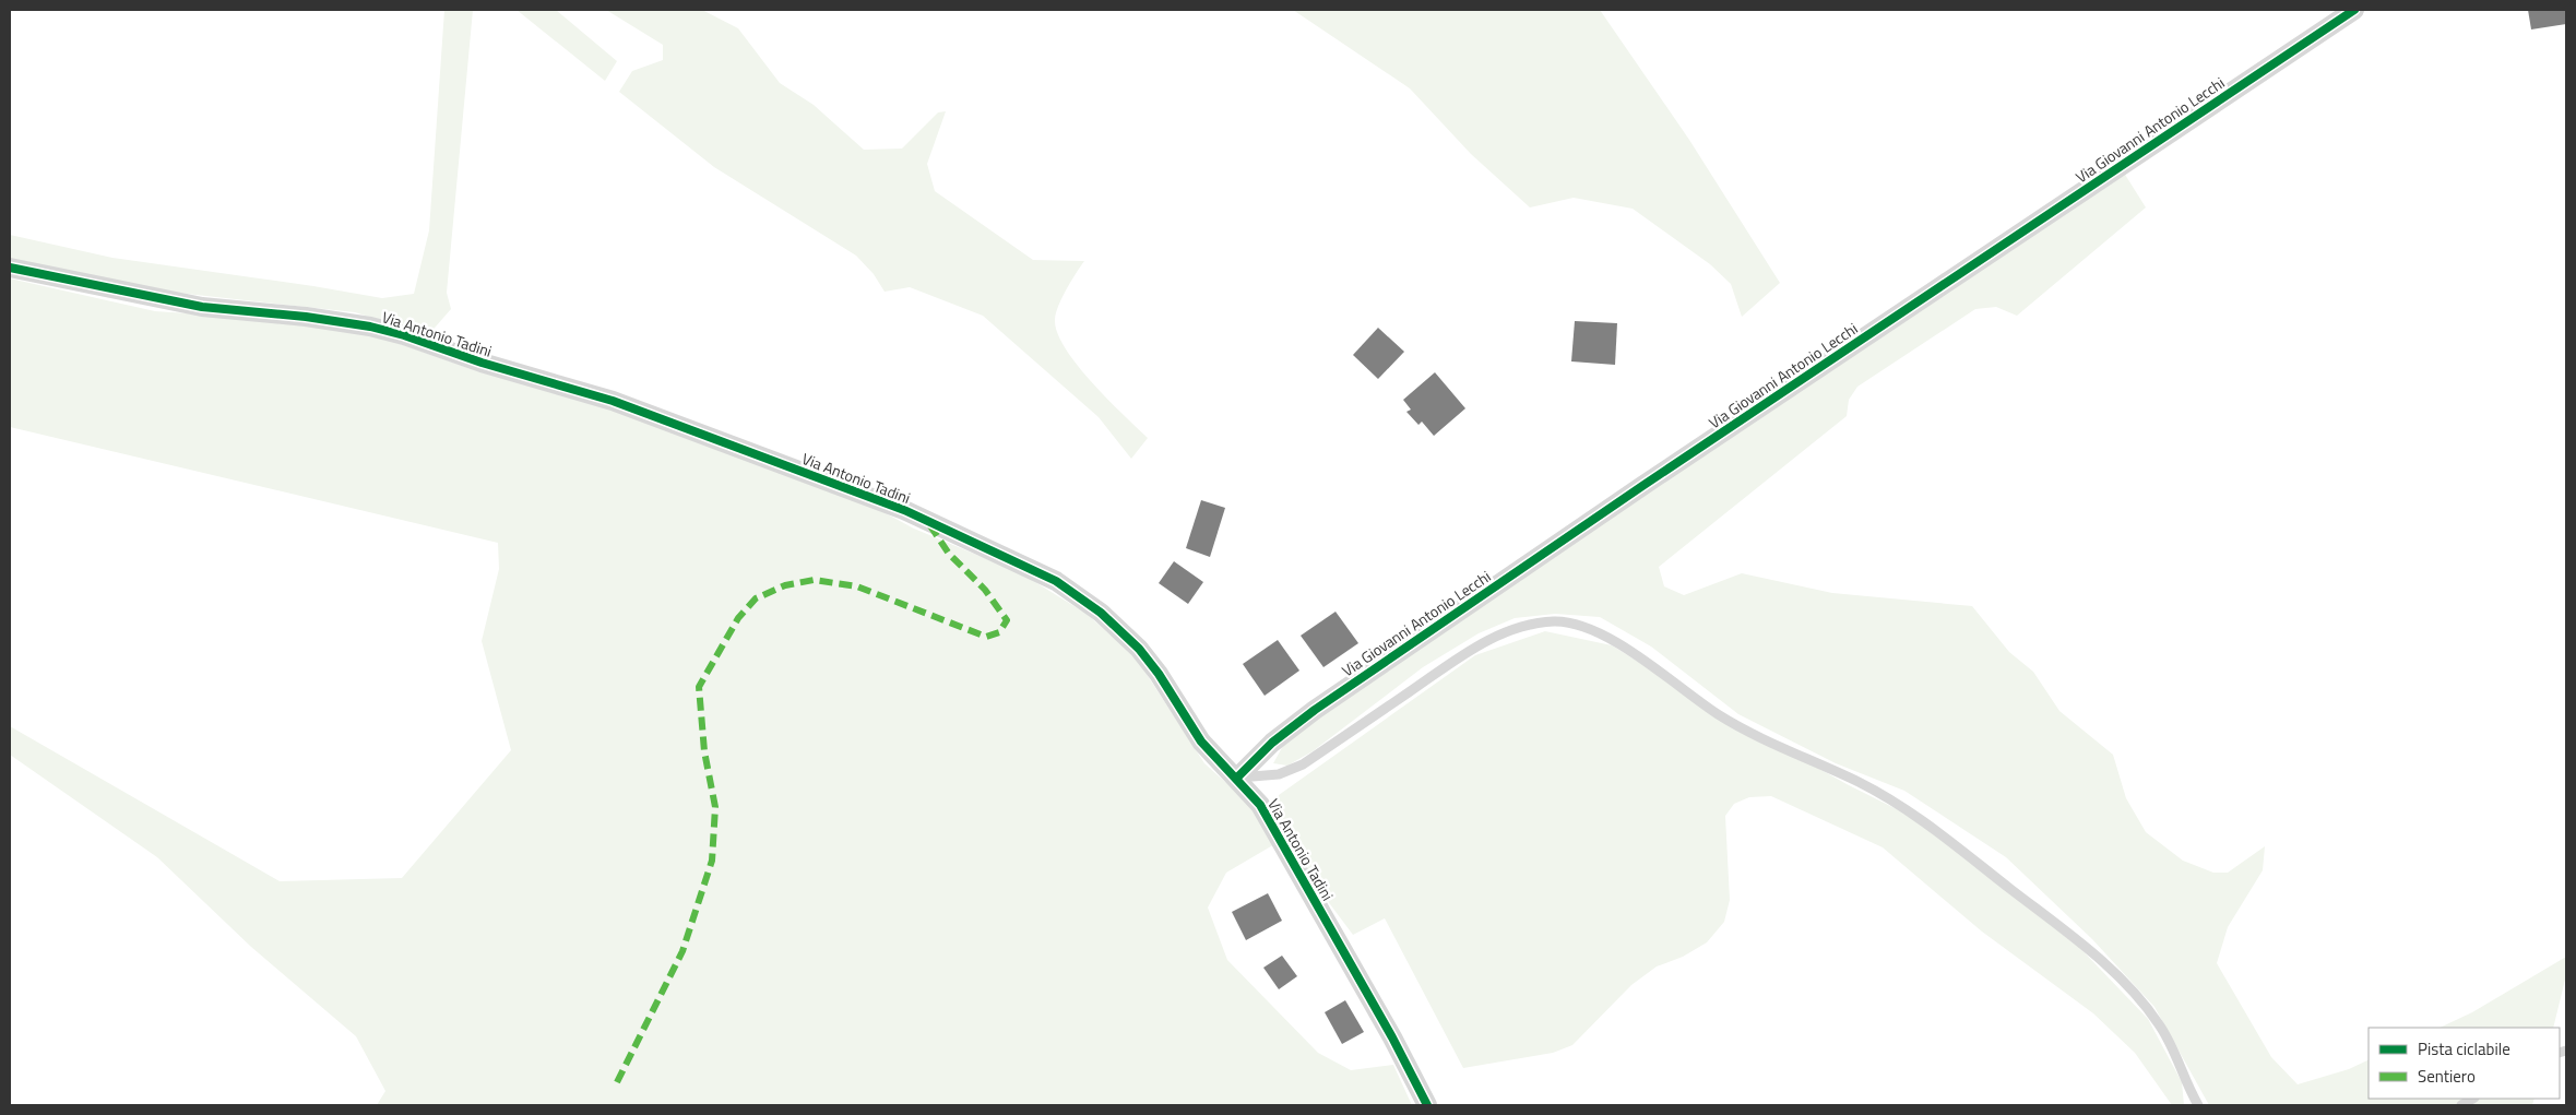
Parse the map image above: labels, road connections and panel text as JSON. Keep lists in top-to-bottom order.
{
  "streets": {
    "street": ["Via Giovanni Antonio Lecchi", "Via Antonio Tadini"]
  },
  "crossings": [
    ["Via Giovanni Antonio Lecchi", "Via Antonio Tadini"]
  ],
  "legend": ["Pista ciclabile", "Sentiero"]
}
